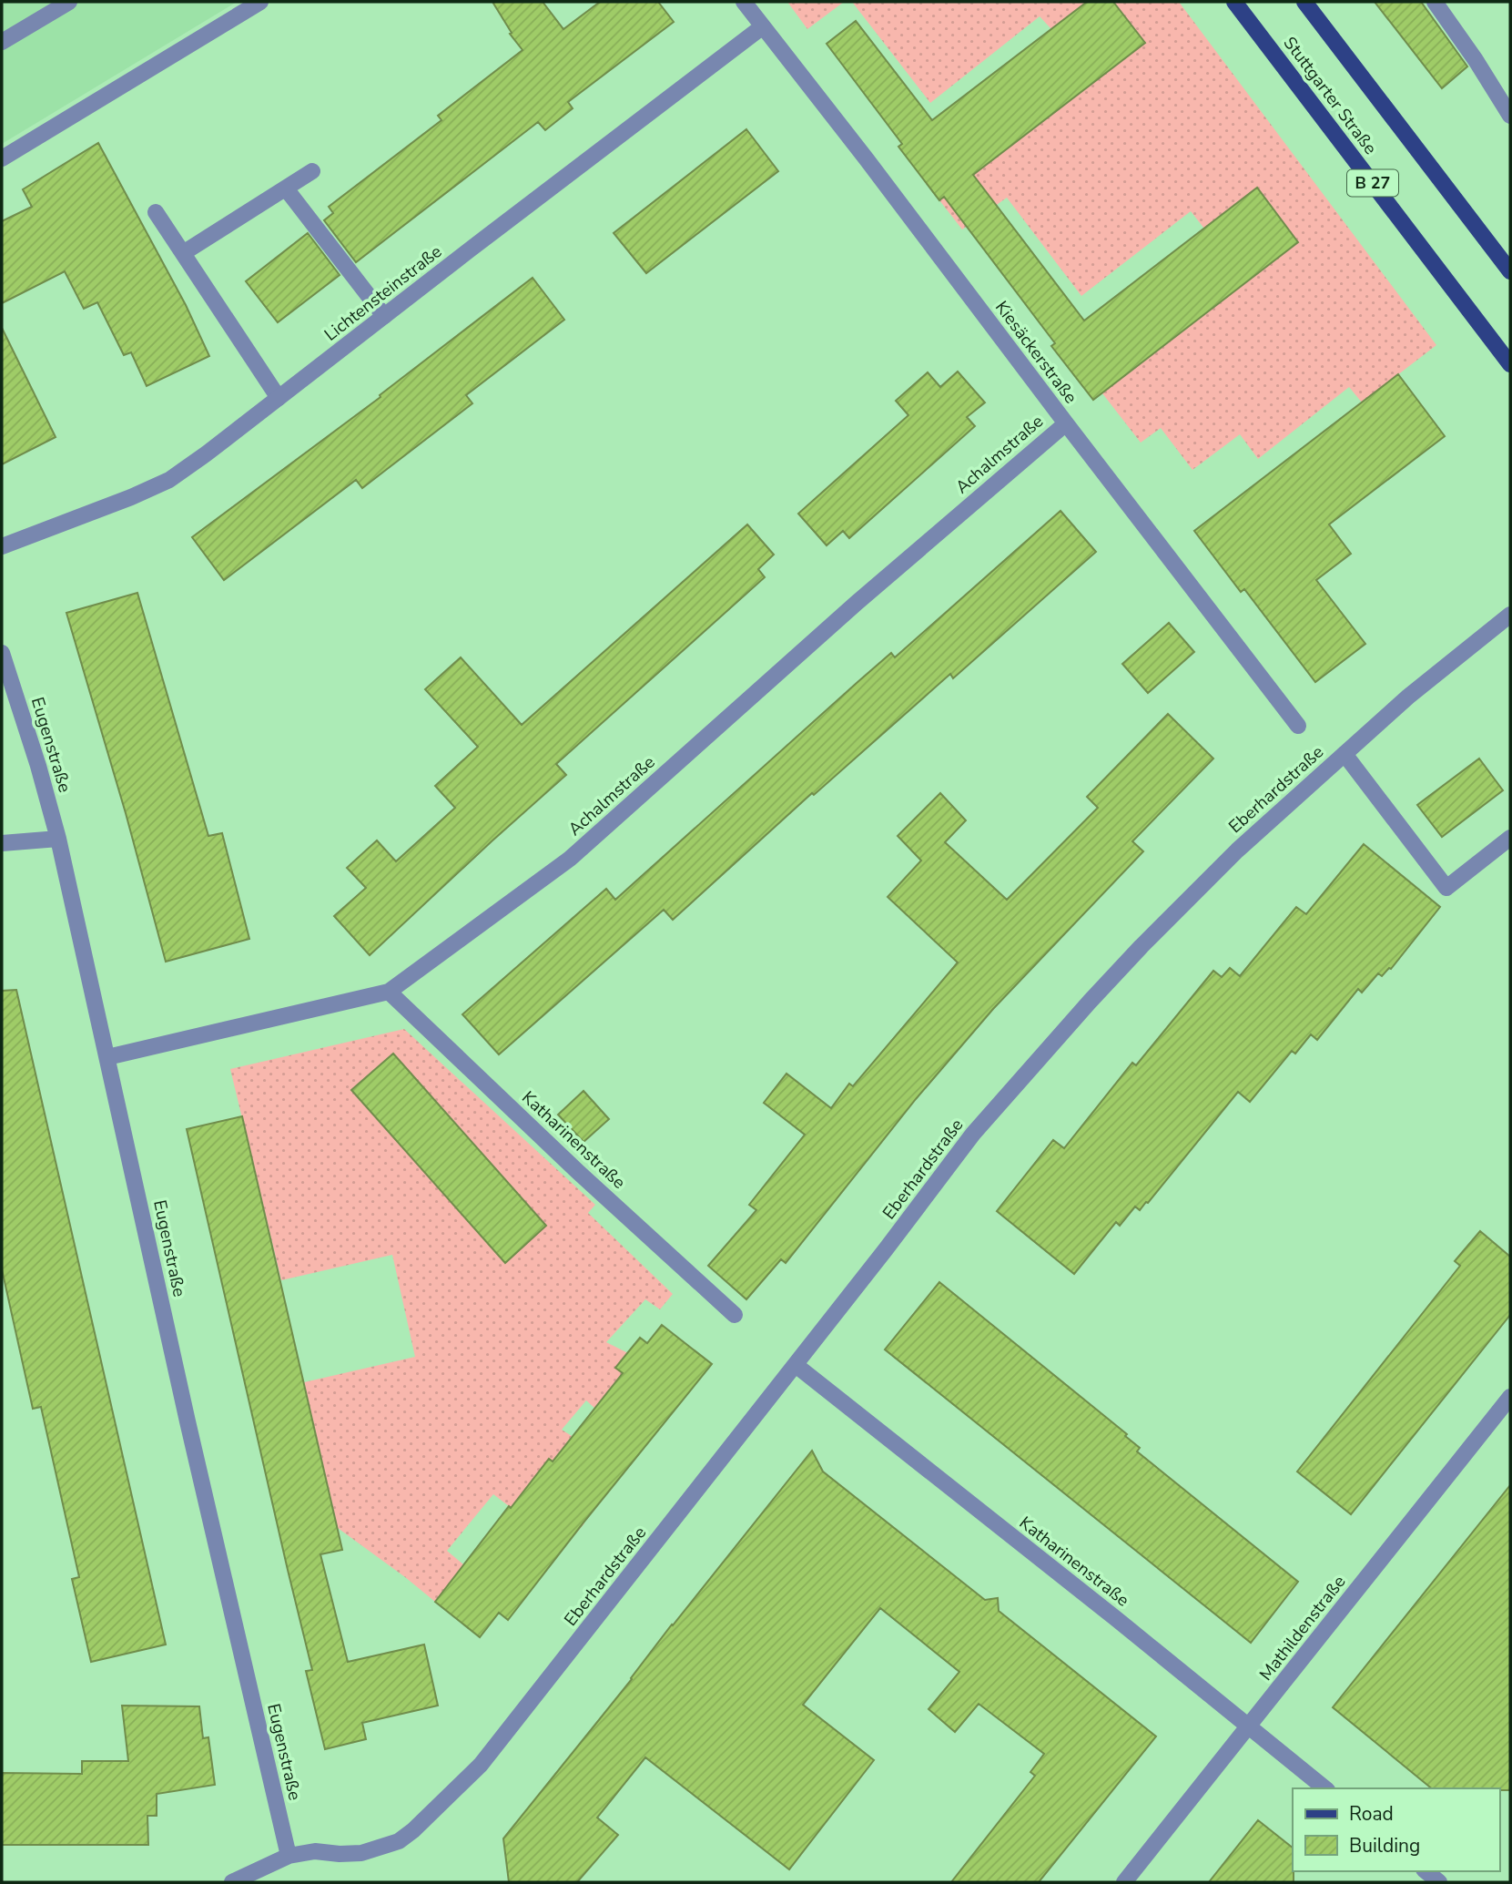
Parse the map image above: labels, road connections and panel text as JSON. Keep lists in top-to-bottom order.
{
  "streets": {
    "main road": ["Stuttgarter Straße", "B 27"],
    "street": [
      "Lichtensteinstraße",
      "Kiesäckerstraße",
      "Achalmstraße",
      "Eugenstraße",
      "Eberhardstraße",
      "Katharinenstraße",
      "Mathildenstraße"
    ]
  },
  "crossings": [
    ["Lichtensteinstraße", "Kiesäckerstraße"],
    ["Kiesäckerstraße", "Achalmstraße"],
    ["Achalmstraße", "Eugenstraße"],
    ["Achalmstraße", "Katharinenstraße"],
    ["Eugenstraße", "Eberhardstraße"],
    ["Eberhardstraße", "Katharinenstraße"],
    ["Katharinenstraße", "Mathildenstraße"]
  ],
  "legend": ["Road", "Building"]
}
